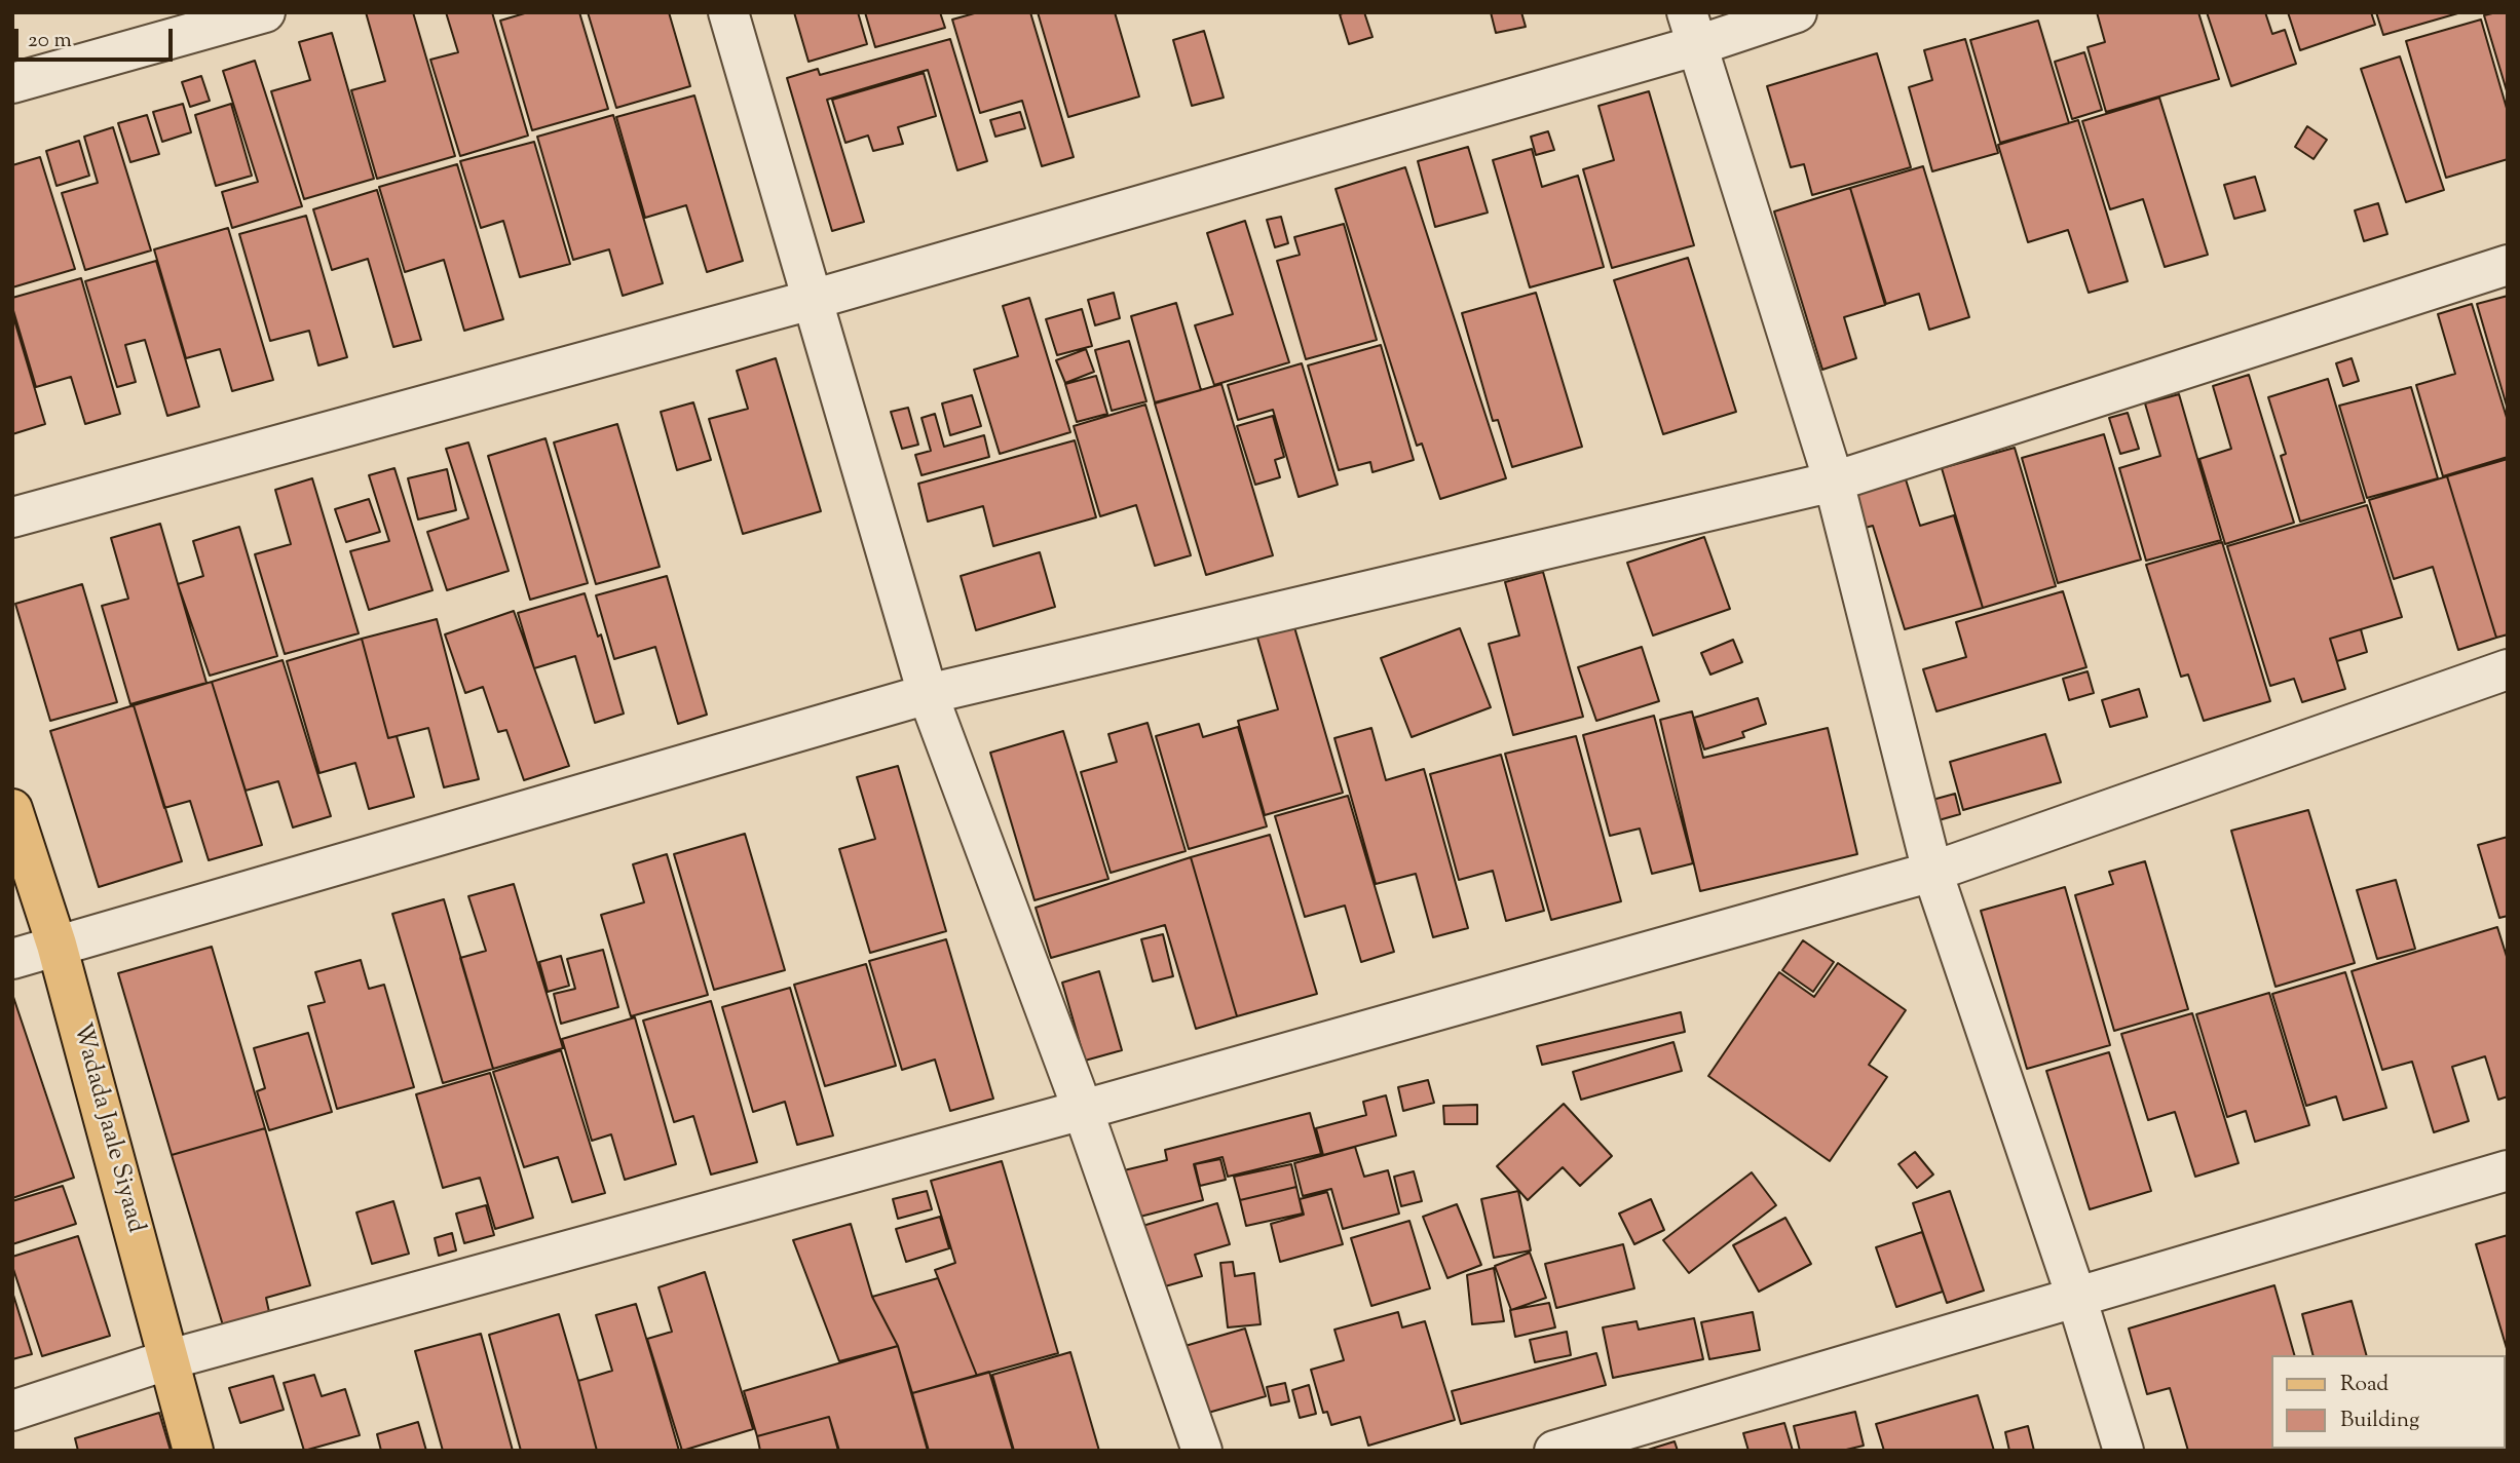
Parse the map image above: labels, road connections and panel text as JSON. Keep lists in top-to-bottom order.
{
  "streets": {
    "main road": ["Wadada Jaale Siyaad"]
  },
  "legend": ["Road", "Building"],
  "scale_bar": "20 m"
}
